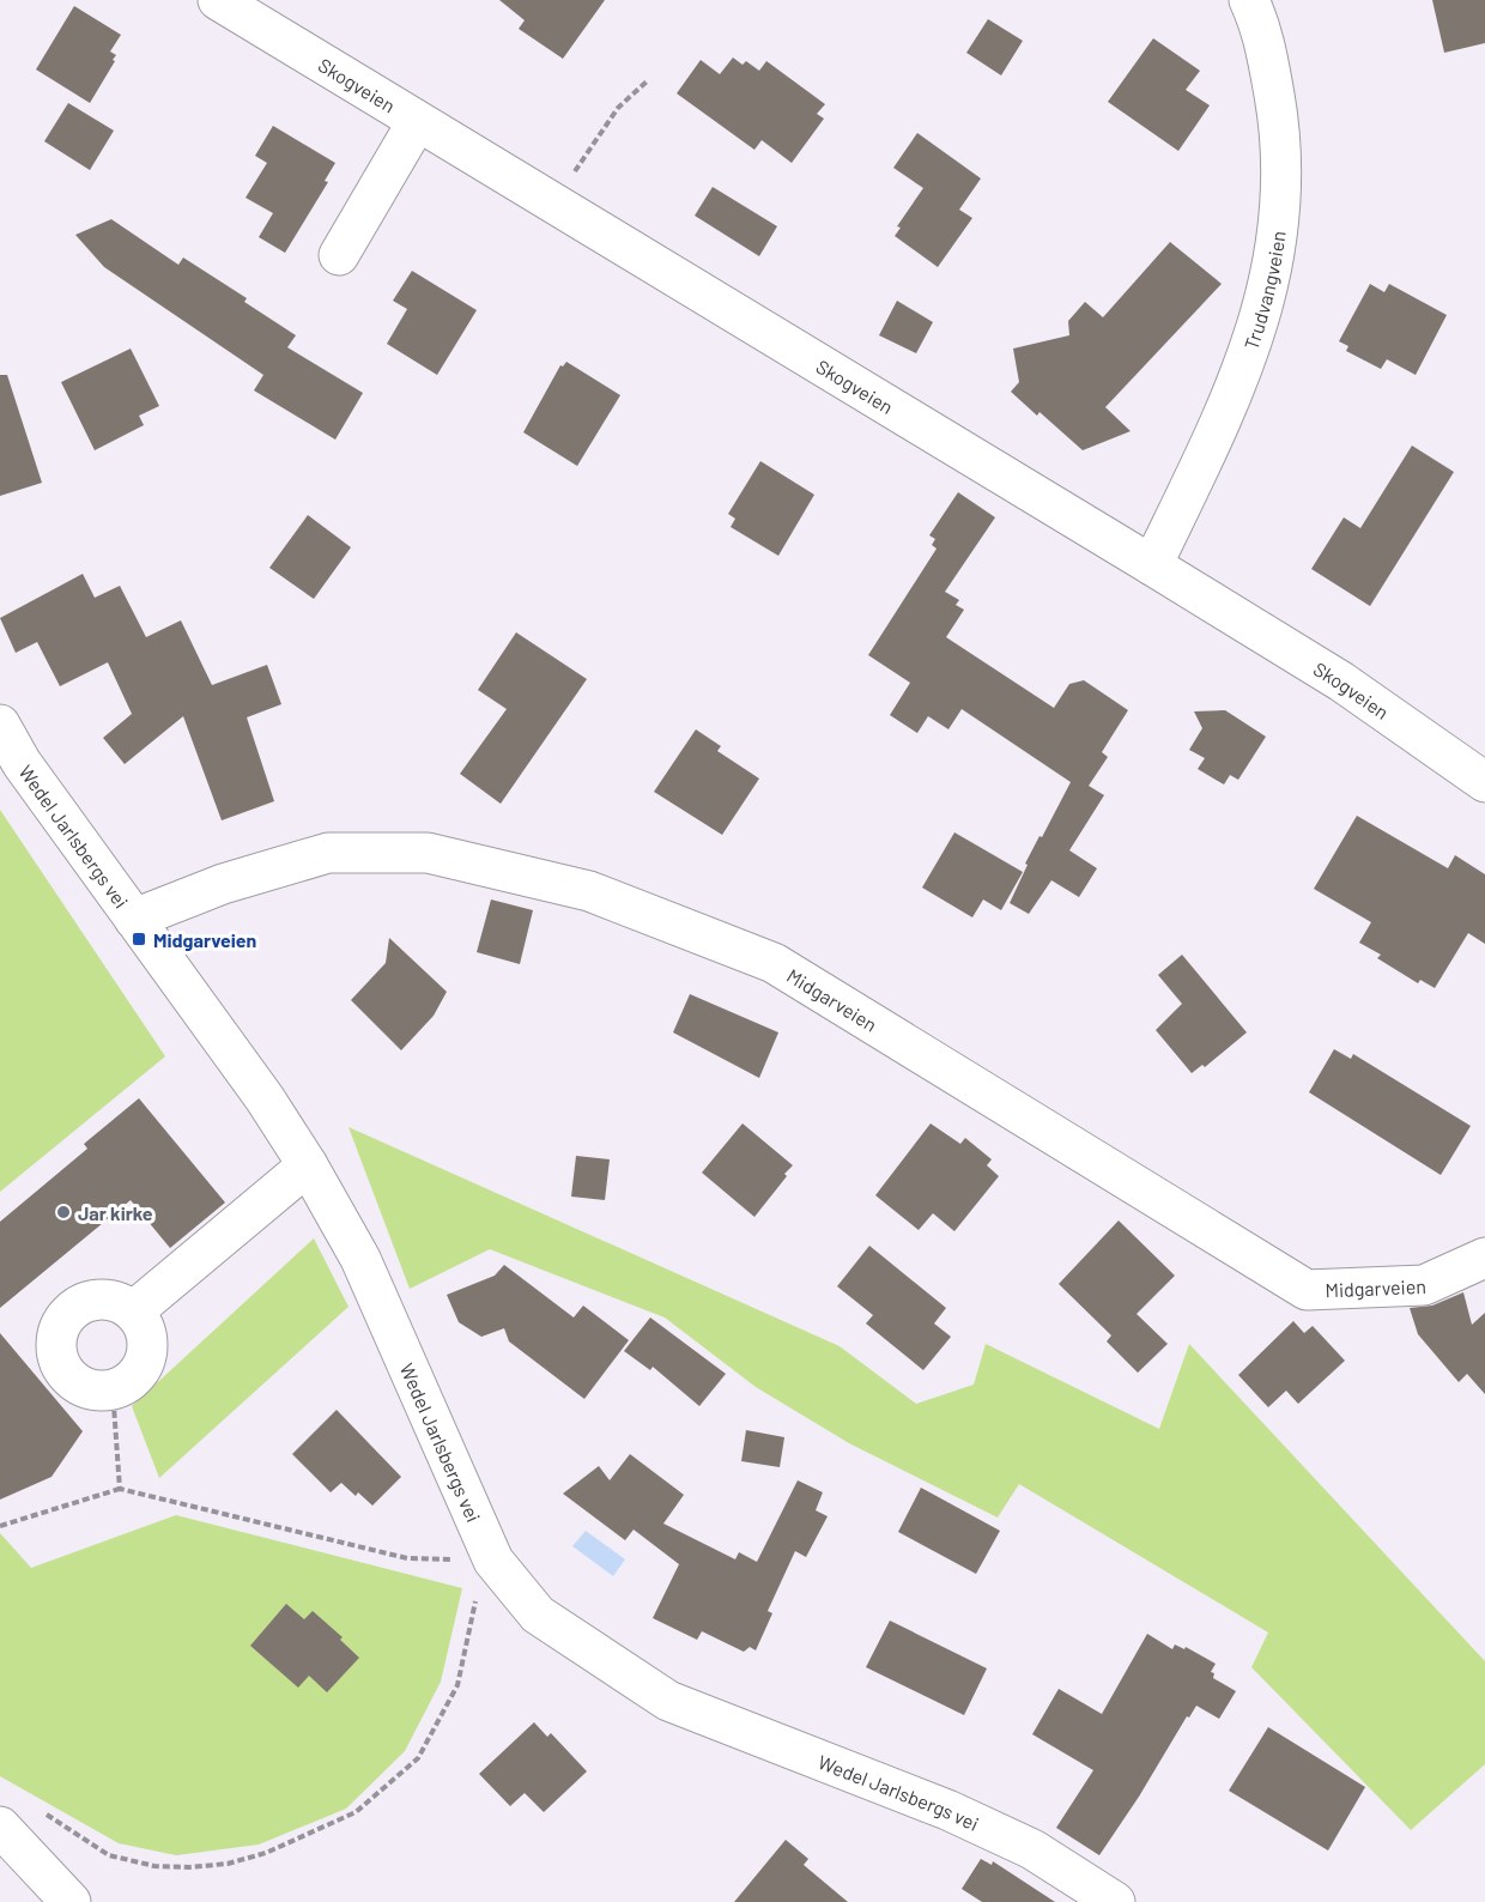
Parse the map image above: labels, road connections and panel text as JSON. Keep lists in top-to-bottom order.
{
  "streets": {
    "street": [
      "Skogveien",
      "Trudvangveien",
      "Wedel Jarlsbergs vei",
      "Midgarveien"
    ]
  },
  "crossings": [
    ["Skogveien", "Trudvangveien"],
    ["Wedel Jarlsbergs vei", "Midgarveien"]
  ],
  "places": {
    "transit": ["Midgarveien"],
    "other": ["Jar kirke"]
  }
}
